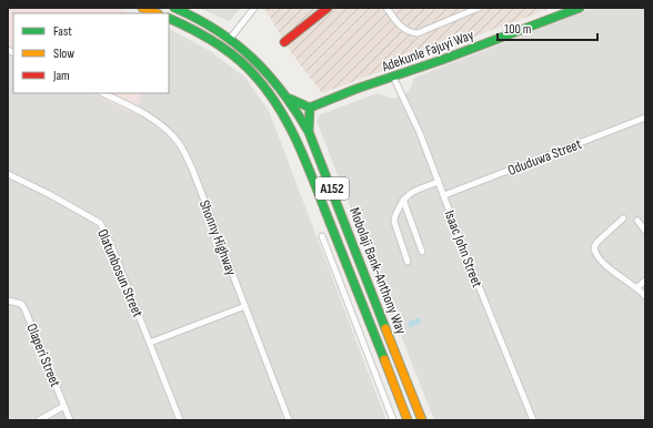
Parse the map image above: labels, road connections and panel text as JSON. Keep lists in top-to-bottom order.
{
  "streets": {
    "main road": ["Adekunle Fajuyi Way", "A152", "Mobolaji Bank-Anthony Way"],
    "street": [
      "Oduduwa Street",
      "Shonny Highway",
      "Isaac John Street",
      "Olatunbosun Street",
      "Olaperi Street"
    ]
  },
  "crossings": [
    ["Adekunle Fajuyi Way", "Isaac John Street"],
    ["Oduduwa Street", "Isaac John Street"]
  ],
  "legend": ["Fast", "Slow", "Jam"],
  "scale_bar": "100 m"
}
